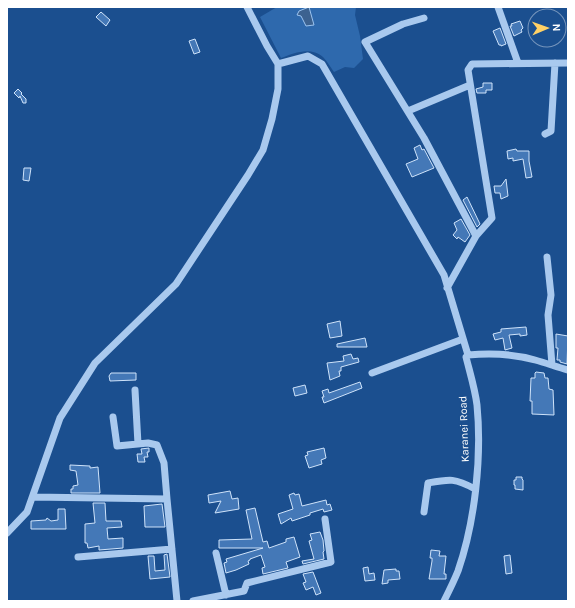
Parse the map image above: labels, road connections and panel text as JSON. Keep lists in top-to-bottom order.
{
  "streets": {
    "street": ["Karanei Road"]
  },
  "north": "right"
}
